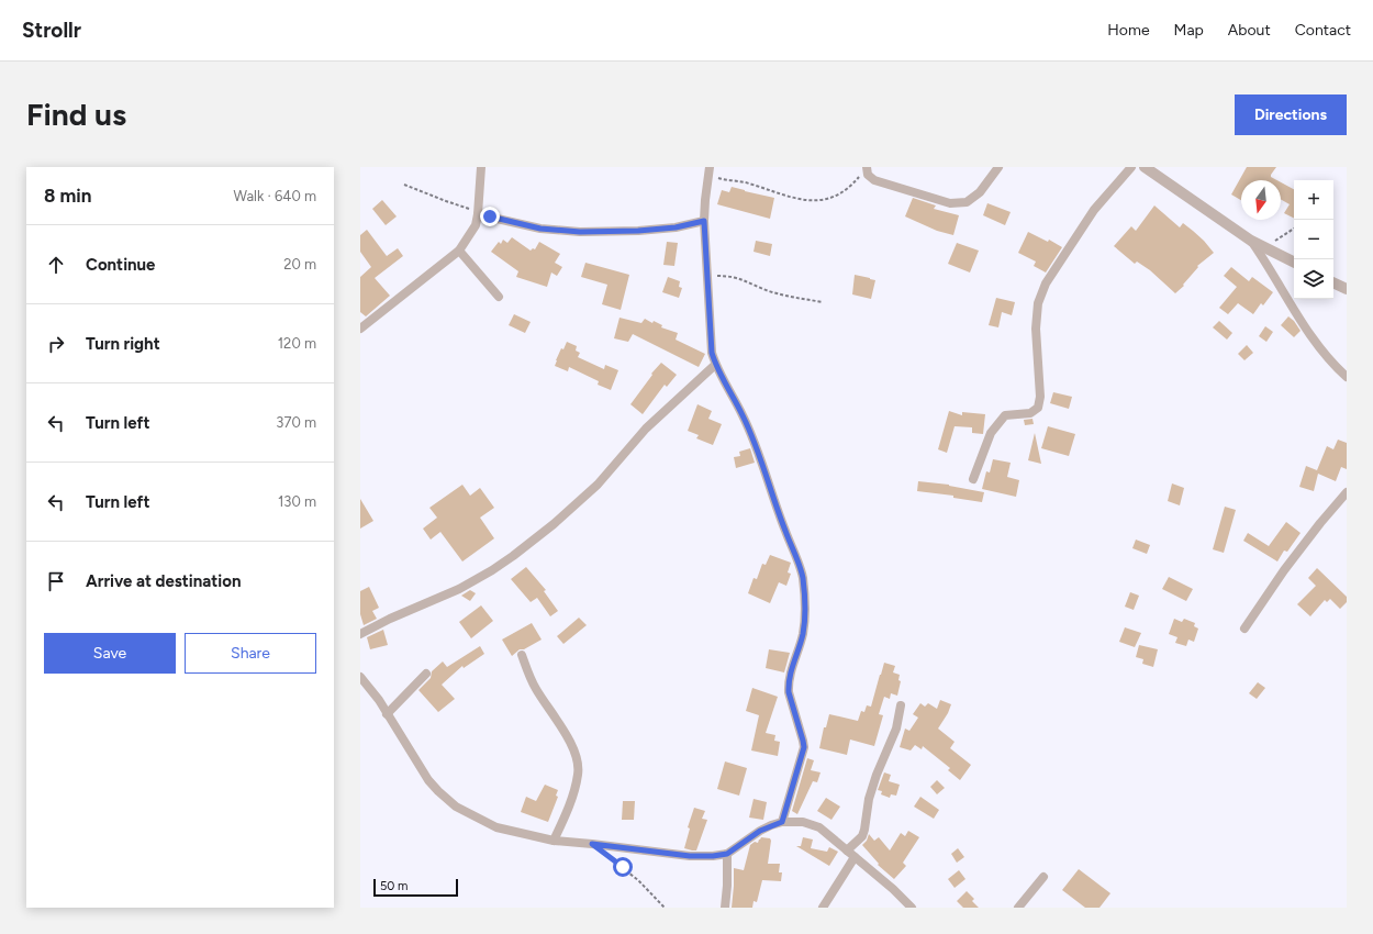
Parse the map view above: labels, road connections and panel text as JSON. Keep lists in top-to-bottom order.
{
  "scale_bar": "50 m",
  "north": "bottom",
  "page": {
    "header": "Strollr",
    "nav": [
      "Home",
      "Map",
      "About",
      "Contact"
    ],
    "buttons": [
      "Directions",
      ["Save", "Share"]
    ],
    "title": "Find us",
    "heading": ["8 min", "Walk · 640 m"],
    "map_buttons": ["+", "−"],
    "list": [
      ["Continue", "20 m"],
      ["Turn right", "120 m"],
      ["Turn left", "370 m"],
      ["Turn left", "130 m"],
      "Arrive at destination"
    ],
    "scale": "50 m"
  }
}
